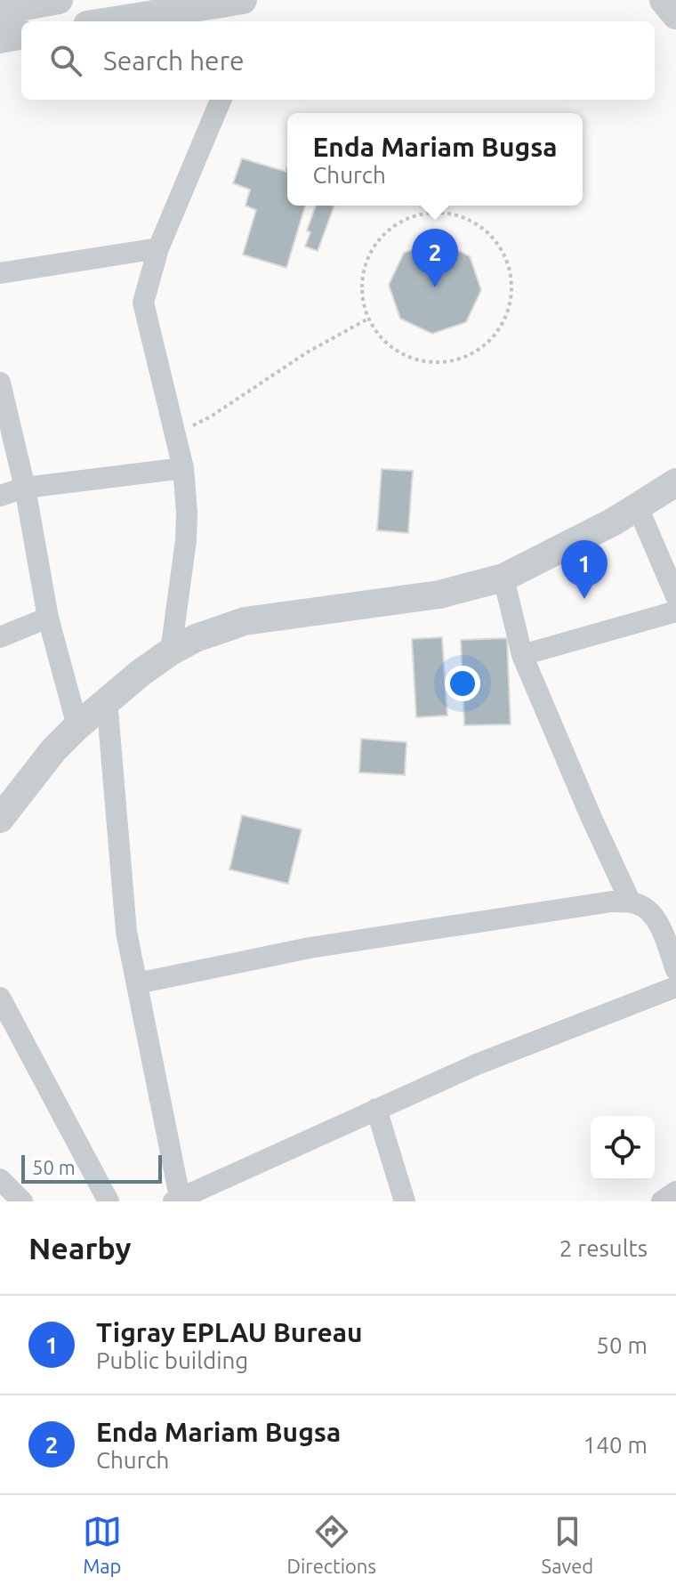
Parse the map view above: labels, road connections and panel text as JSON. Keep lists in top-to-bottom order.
{
  "scale_bar": "50 m",
  "page": {
    "search": "Search here",
    "popup": ["Enda Mariam Bugsa", "Church"],
    "pins": ["2", "1"],
    "scale": "50 m",
    "heading": ["Nearby", "2 results"],
    "list": [
      {
        "mark": "1",
        "name": "Tigray EPLAU Bureau",
        "note": "Public building",
        "value": "50 m"
      },
      {
        "mark": "2",
        "name": "Enda Mariam Bugsa",
        "note": "Church",
        "value": "140 m"
      }
    ],
    "nav": ["Map", "Directions", "Saved"]
  }
}
